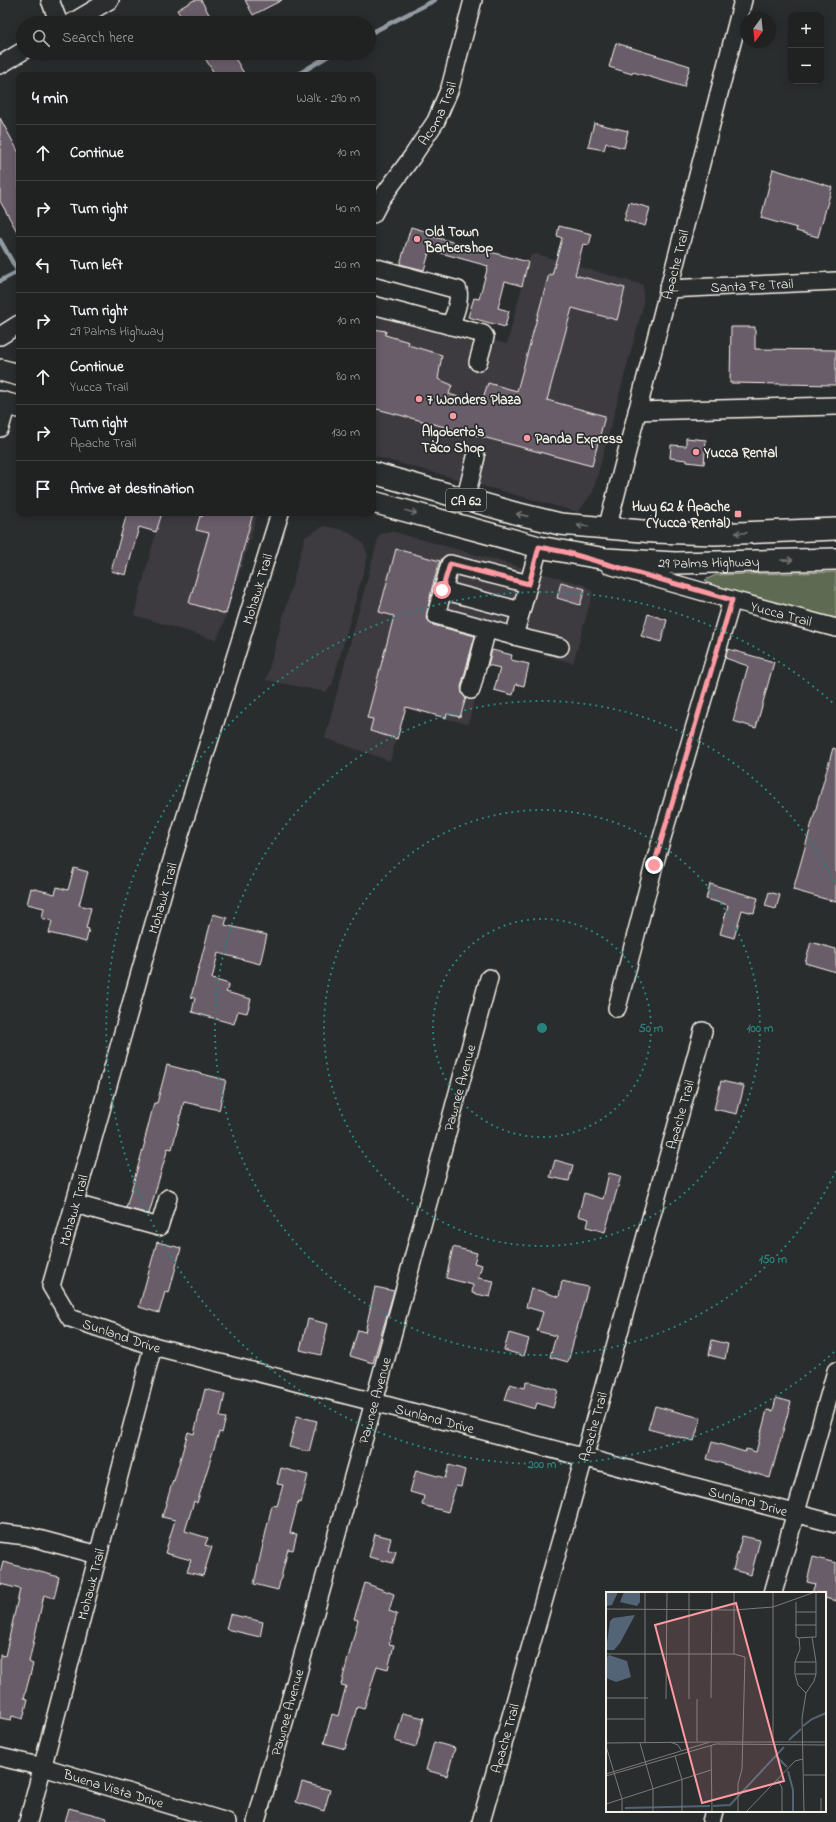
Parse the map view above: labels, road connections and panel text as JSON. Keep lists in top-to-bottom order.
{
  "streets": {
    "main road": ["CA 62", "29 Palms Highway"],
    "street": [
      "Acoma Trail",
      "Apache Trail",
      "Santa Fe Trail",
      "Mohawk Trail",
      "Yucca Trail",
      "Pawnee Avenue",
      "Sunland Drive",
      "Buena Vista Drive"
    ]
  },
  "crossings": [
    ["Apache Trail", "Santa Fe Trail"],
    ["Apache Trail", "29 Palms Highway"],
    ["Apache Trail", "Sunland Drive"],
    ["29 Palms Highway", "Yucca Trail"],
    ["Mohawk Trail", "Sunland Drive"],
    ["Mohawk Trail", "Buena Vista Drive"],
    ["Pawnee Avenue", "Sunland Drive"]
  ],
  "places": {
    "other": [
      "Old Town Barbershop",
      "7 Wonders Plaza",
      "Algoberto's Taco Shop",
      "Panda Express",
      "Yucca Rental"
    ],
    "transit": ["Hwy 62 & Apache (Yucca Rental)"]
  },
  "north": "bottom",
  "page": {
    "map_buttons": ["+", "−"],
    "search": "Search here",
    "heading": ["4 min", "Walk · 290 m"],
    "list": [
      ["Continue", "10 m"],
      ["Turn right", "40 m"],
      ["Turn left", "20 m"],
      ["Turn right", "29 Palms Highway", "10 m"],
      ["Continue", "Yucca Trail", "80 m"],
      ["Turn right", "Apache Trail", "130 m"],
      "Arrive at destination"
    ]
  },
  "rings": [
    "50 m",
    "100 m",
    "150 m",
    "200 m"
  ]
}
